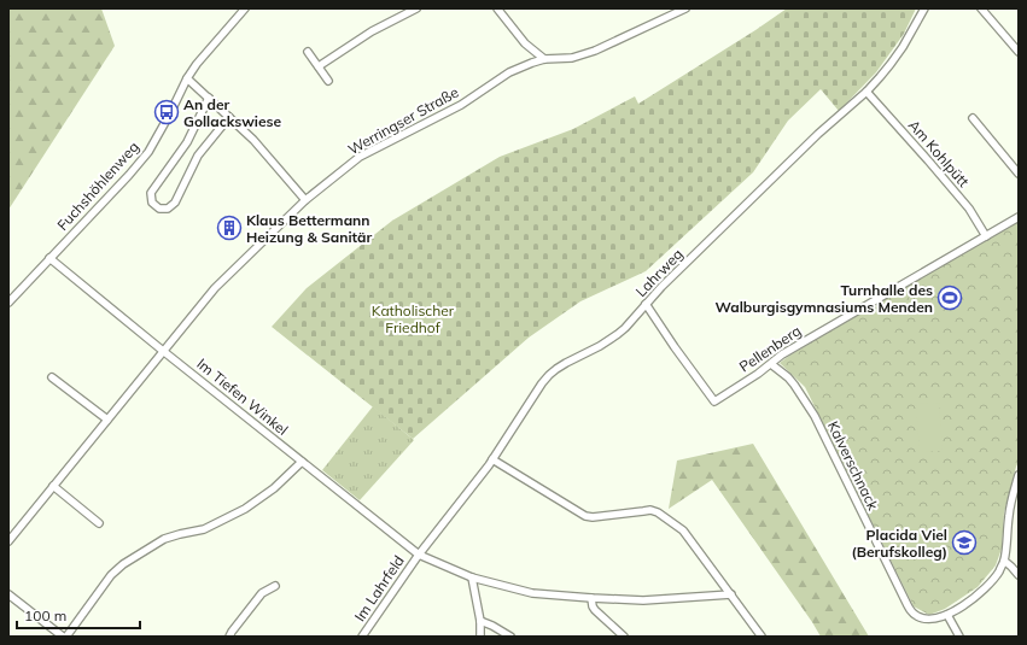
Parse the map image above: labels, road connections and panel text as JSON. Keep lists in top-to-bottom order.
{
  "streets": {
    "street": [
      "Werringser Straße",
      "Am Kohlpütt",
      "Fuchshöhlenweg",
      "Lahrweg",
      "Pellenberg",
      "Im Tiefen Winkel",
      "Kalverschnack",
      "Im Lahrfeld"
    ]
  },
  "crossings": [
    ["Werringser Straße", "Im Tiefen Winkel"],
    ["Am Kohlpütt", "Lahrweg"],
    ["Am Kohlpütt", "Pellenberg"],
    ["Fuchshöhlenweg", "Im Tiefen Winkel"],
    ["Lahrweg", "Pellenberg"],
    ["Lahrweg", "Im Tiefen Winkel"],
    ["Lahrweg", "Im Lahrfeld"],
    ["Pellenberg", "Kalverschnack"],
    ["Im Tiefen Winkel", "Im Lahrfeld"]
  ],
  "parks": ["Katholischer Friedhof"],
  "places": {
    "bus stop": ["An der Gollackswiese"],
    "building": ["Klaus Bettermann Heizung & Sanitär"],
    "sports": ["Turnhalle des Walburgisgymnasiums Menden"],
    "school or university": ["Placida Viel (Berufskolleg)"]
  },
  "scale_bar": "100 m"
}
